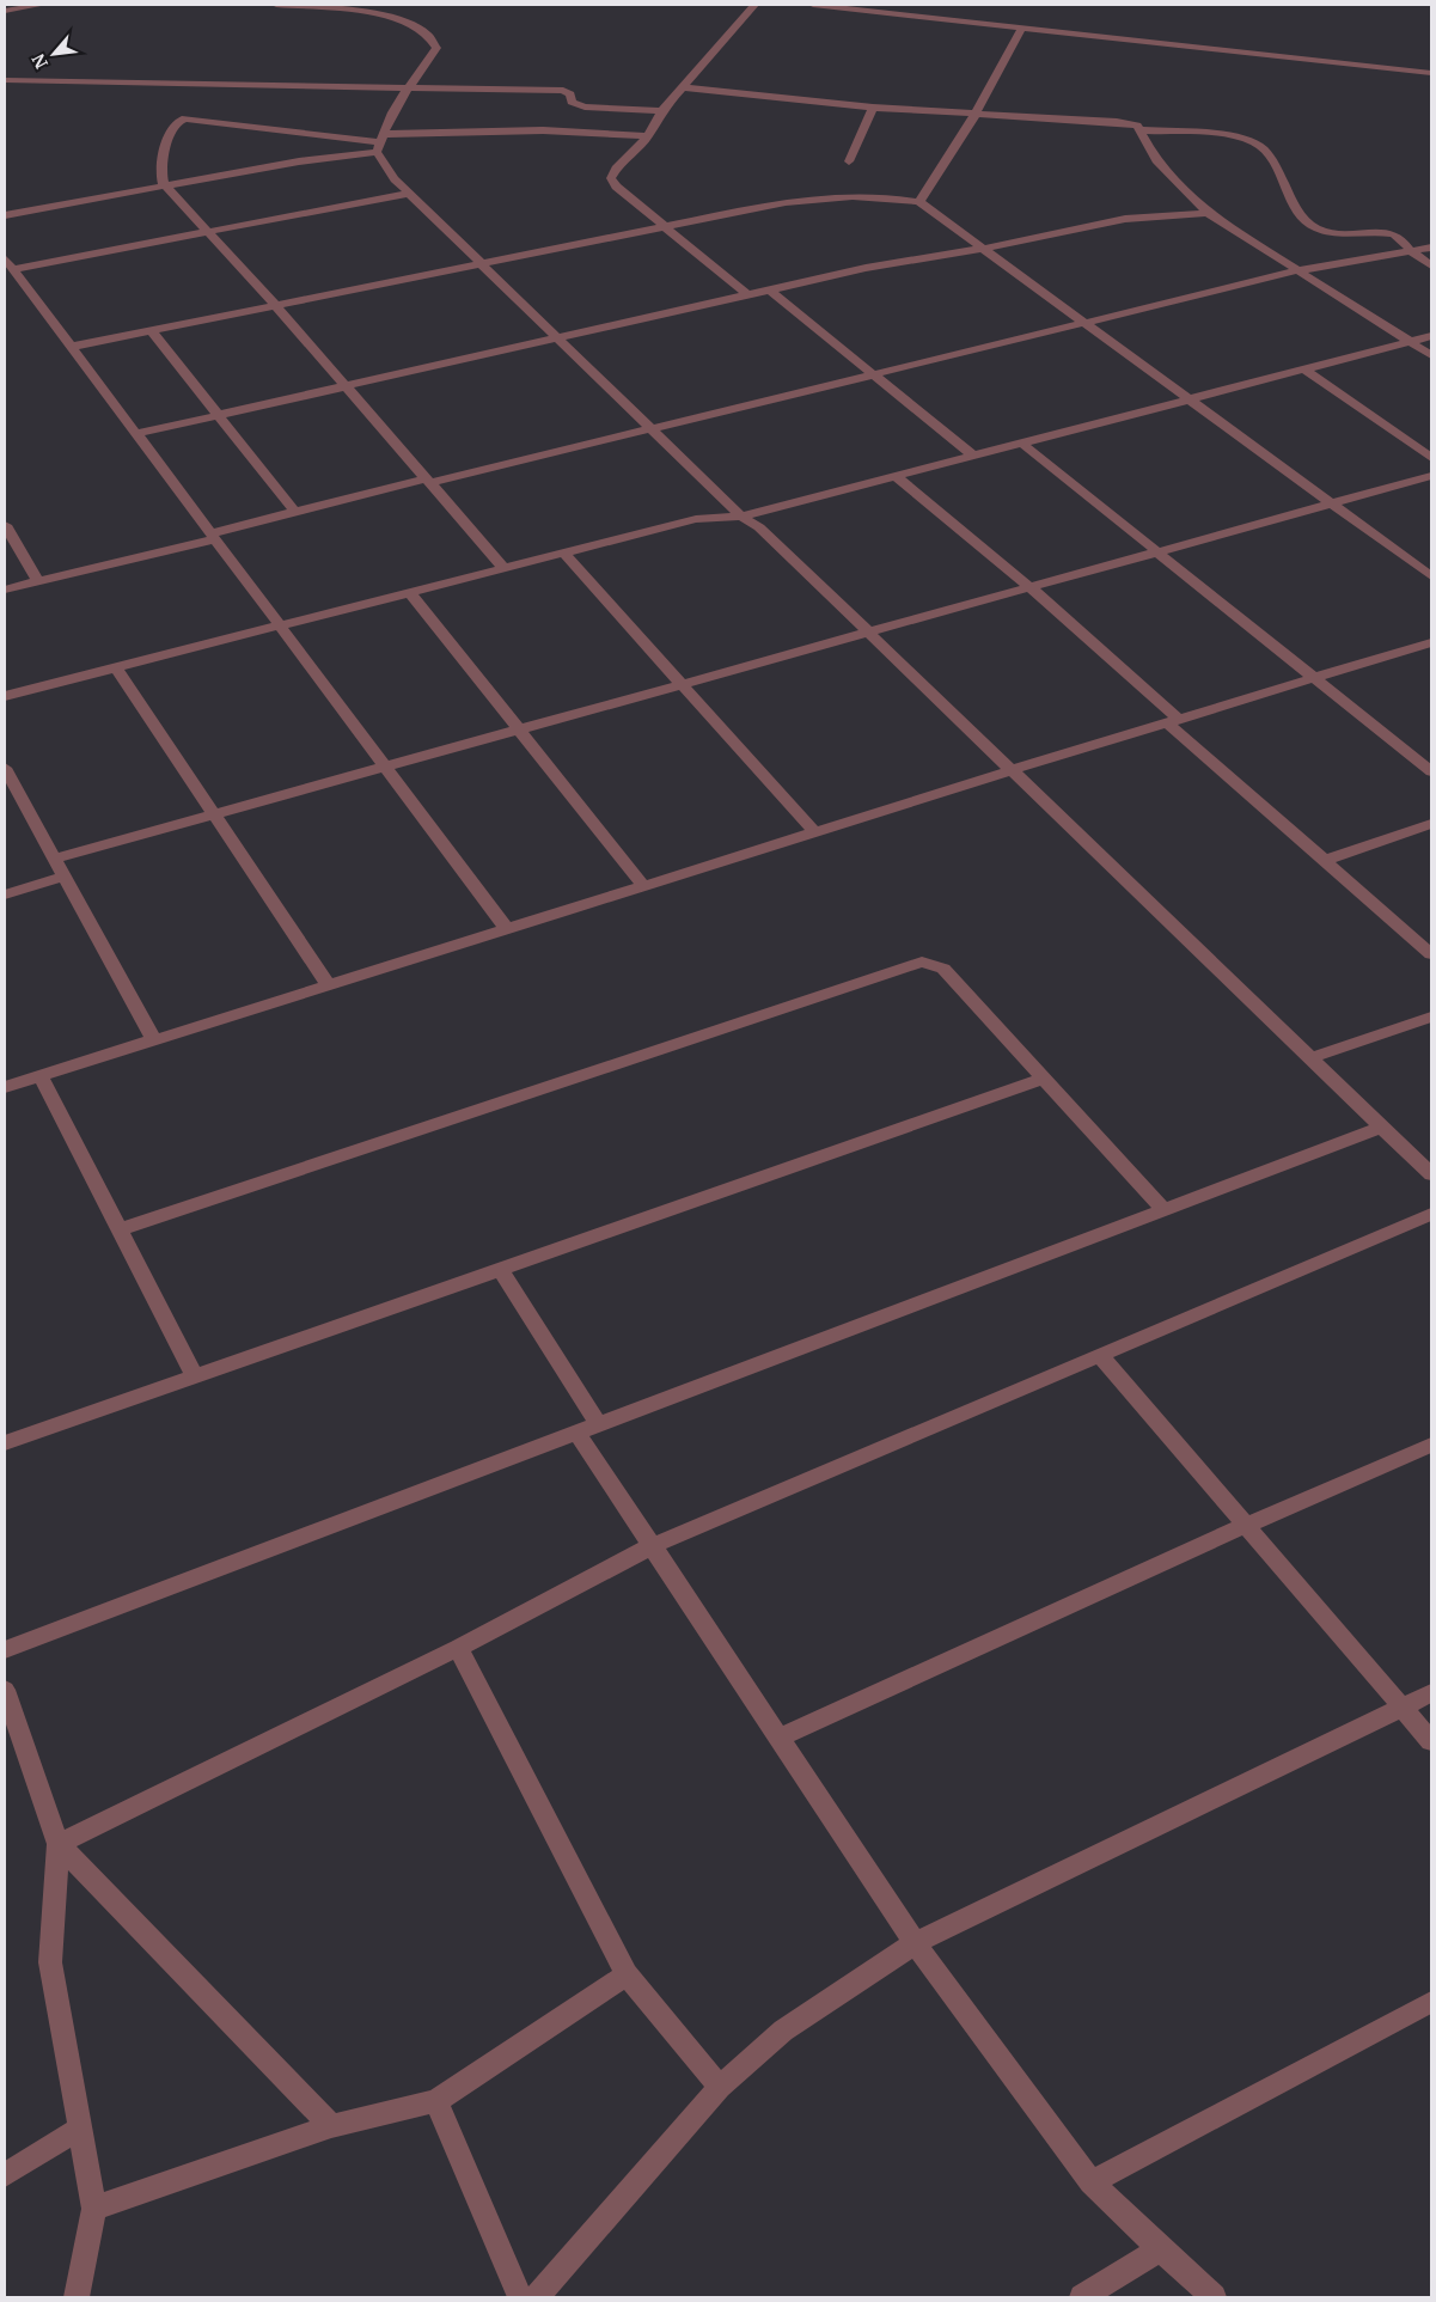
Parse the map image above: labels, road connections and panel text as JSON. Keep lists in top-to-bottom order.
{
  "north": "bottom left"
}
